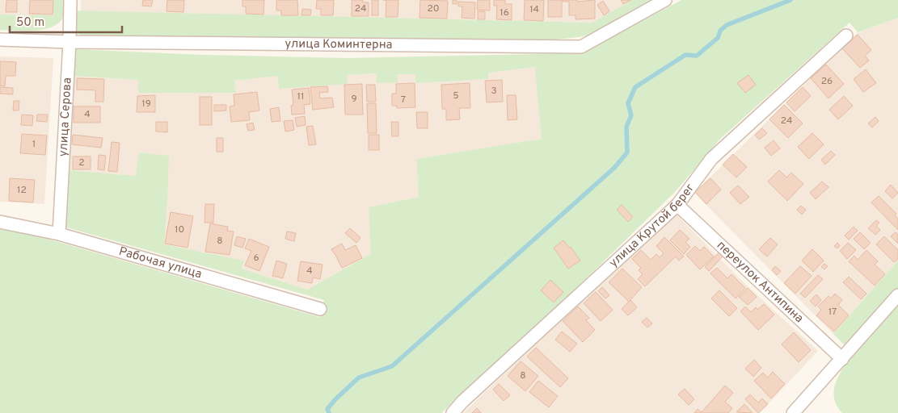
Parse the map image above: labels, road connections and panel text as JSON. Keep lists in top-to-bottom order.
{
  "streets": {
    "street": [
      "улица Коминтерна",
      "улица Серова",
      "улица Крутой берег",
      "Рабочая улица",
      "переулок Антипина"
    ]
  },
  "crossings": [
    ["улица Коминтерна", "улица Серова"],
    ["улица Серова", "Рабочая улица"],
    ["улица Крутой берег", "переулок Антипина"]
  ],
  "house_numbers": [
    "24",
    "20",
    "14",
    "16",
    "26",
    "3",
    "5",
    "11",
    "9",
    "7",
    "19",
    "4",
    "24",
    "1",
    "2",
    "12",
    "10",
    "8",
    "6",
    "4",
    "17",
    "8"
  ],
  "scale_bar": "50 m"
}
